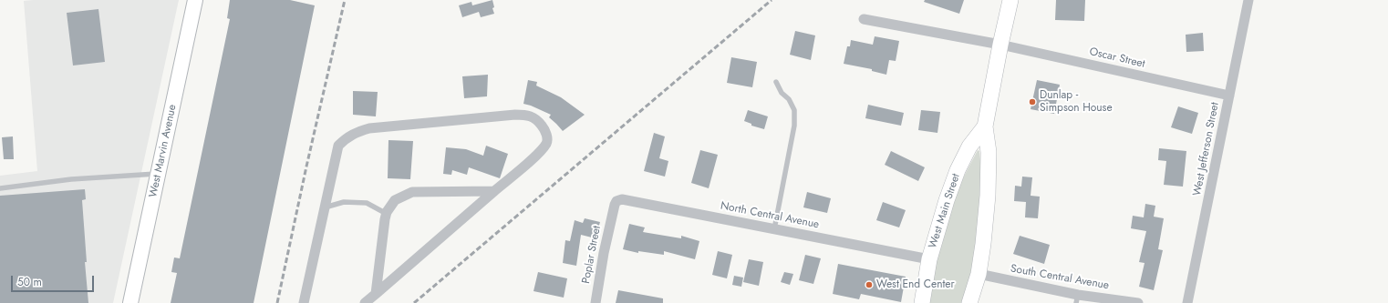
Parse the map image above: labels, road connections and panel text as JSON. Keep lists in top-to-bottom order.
{
  "streets": {
    "main road": ["West Main Street"],
    "street": [
      "Oscar Street",
      "West Jefferson Street",
      "West Marvin Avenue",
      "North Central Avenue",
      "Poplar Street",
      "South Central Avenue"
    ]
  },
  "crossings": [
    ["Oscar Street", "West Jefferson Street"],
    ["Oscar Street", "West Main Street"],
    ["West Main Street", "North Central Avenue"],
    ["West Main Street", "South Central Avenue"],
    ["North Central Avenue", "Poplar Street"]
  ],
  "places": ["Dunlap - Simpson House", "West End Center"],
  "scale_bar": "50 m"
}
